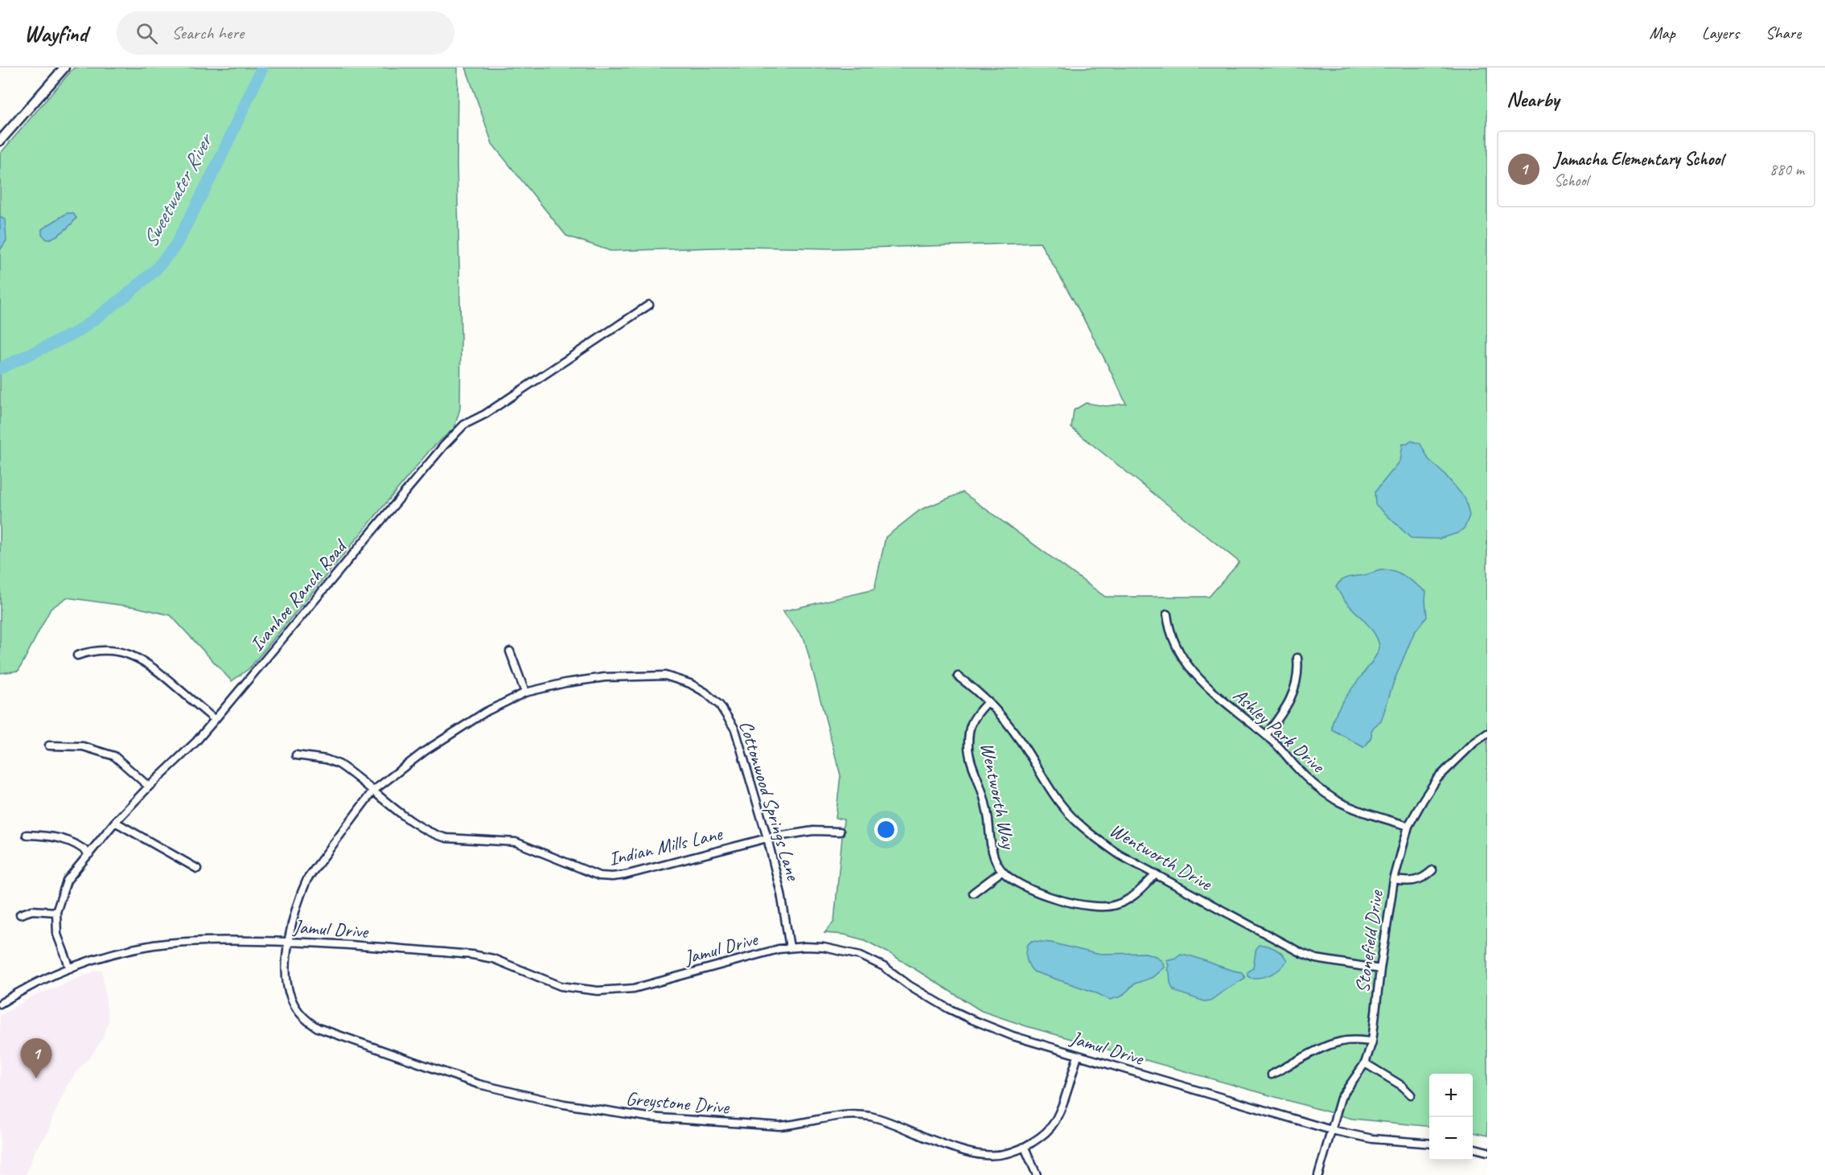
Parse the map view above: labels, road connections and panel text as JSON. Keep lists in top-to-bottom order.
{
  "streets": {
    "street": [
      "Ivanhoe Ranch Road",
      "Ashley Park Drive",
      "Wentworth Way",
      "Cottonwood Springs Lane",
      "Indian Mills Lane",
      "Wentworth Drive",
      "Jamul Drive",
      "Stonefield Drive",
      "Greystone Drive"
    ]
  },
  "crossings": [
    ["Ivanhoe Ranch Road", "Jamul Drive"],
    ["Ashley Park Drive", "Stonefield Drive"],
    ["Wentworth Way", "Wentworth Drive"],
    ["Cottonwood Springs Lane", "Indian Mills Lane"],
    ["Cottonwood Springs Lane", "Jamul Drive"],
    ["Cottonwood Springs Lane", "Greystone Drive"],
    ["Wentworth Drive", "Stonefield Drive"],
    ["Jamul Drive", "Stonefield Drive"],
    ["Jamul Drive", "Greystone Drive"]
  ],
  "water": ["Sweetwater River"],
  "page": {
    "header": "Wayfind",
    "search": "Search here",
    "nav": ["Map", "Layers", "Share"],
    "heading": "Nearby",
    "list": [
      {
        "mark": "1",
        "name": "Jamacha Elementary School",
        "note": "School",
        "value": "880 m"
      }
    ],
    "pins": "1",
    "map_buttons": ["+", "−"]
  }
}
